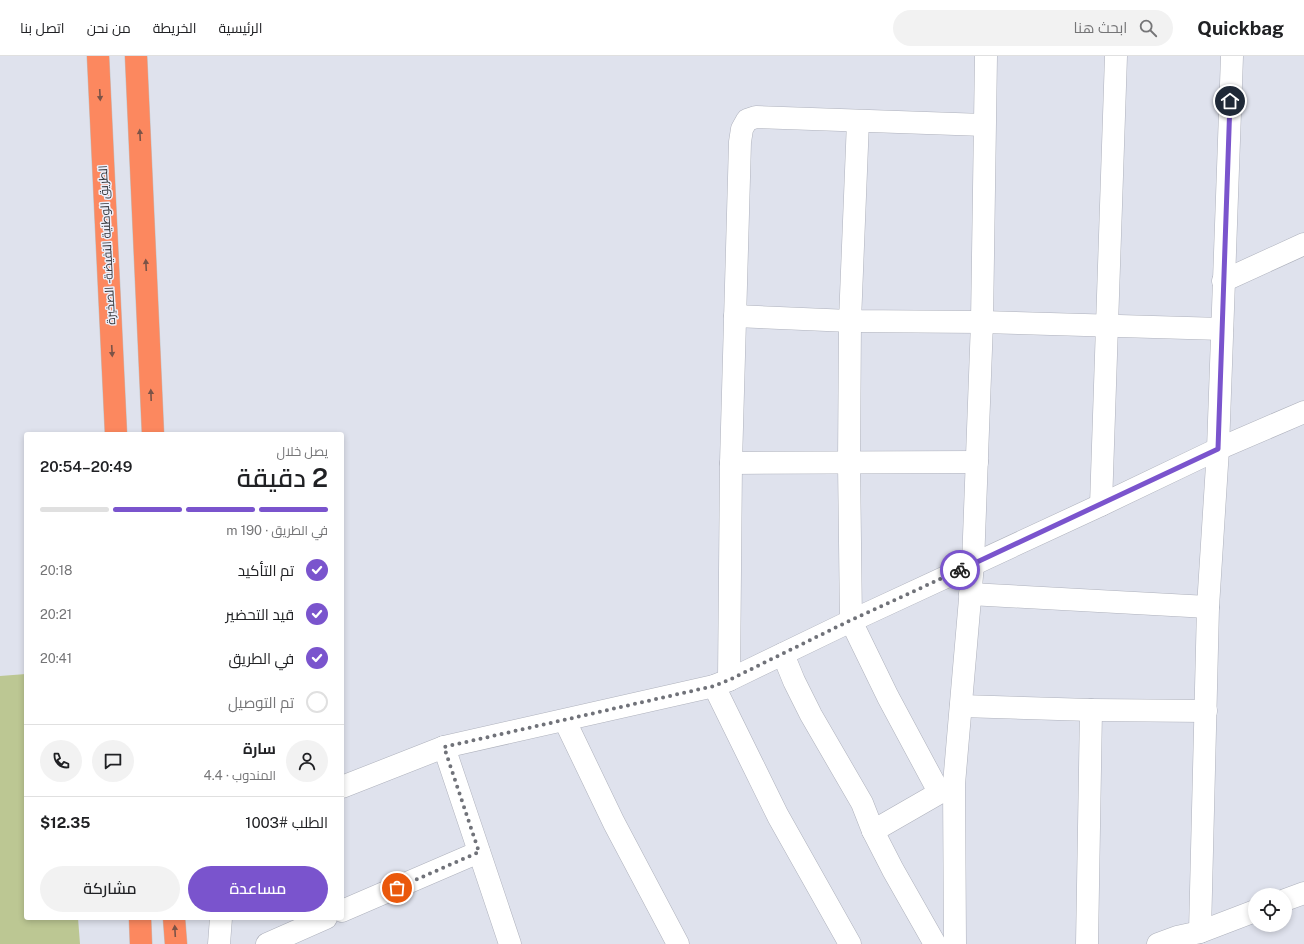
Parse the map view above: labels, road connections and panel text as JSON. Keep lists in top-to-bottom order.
{
  "streets": {
    "highway": ["الطريق الوطنية النفيضة - الصخيرة"]
  },
  "page": {
    "header": "Quickbag",
    "search": "ابحث هنا",
    "nav": [
      "الرئيسية",
      "الخريطة",
      "من نحن",
      "اتصل بنا"
    ],
    "heading": ["2 دقيقة", "يصل خلال", "20:49–20:54"],
    "panel": [
      "سارة",
      "المندوب · 4.4",
      "الطلب #1003",
      "$12.35"
    ],
    "bar": "في الطريق · 190 m",
    "list": [
      ["تم التأكيد", "20:18"],
      ["قيد التحضير", "20:21"],
      ["في الطريق", "20:41"],
      "تم التوصيل"
    ],
    "buttons": ["مساعدة", "مشاركة"]
  }
}
